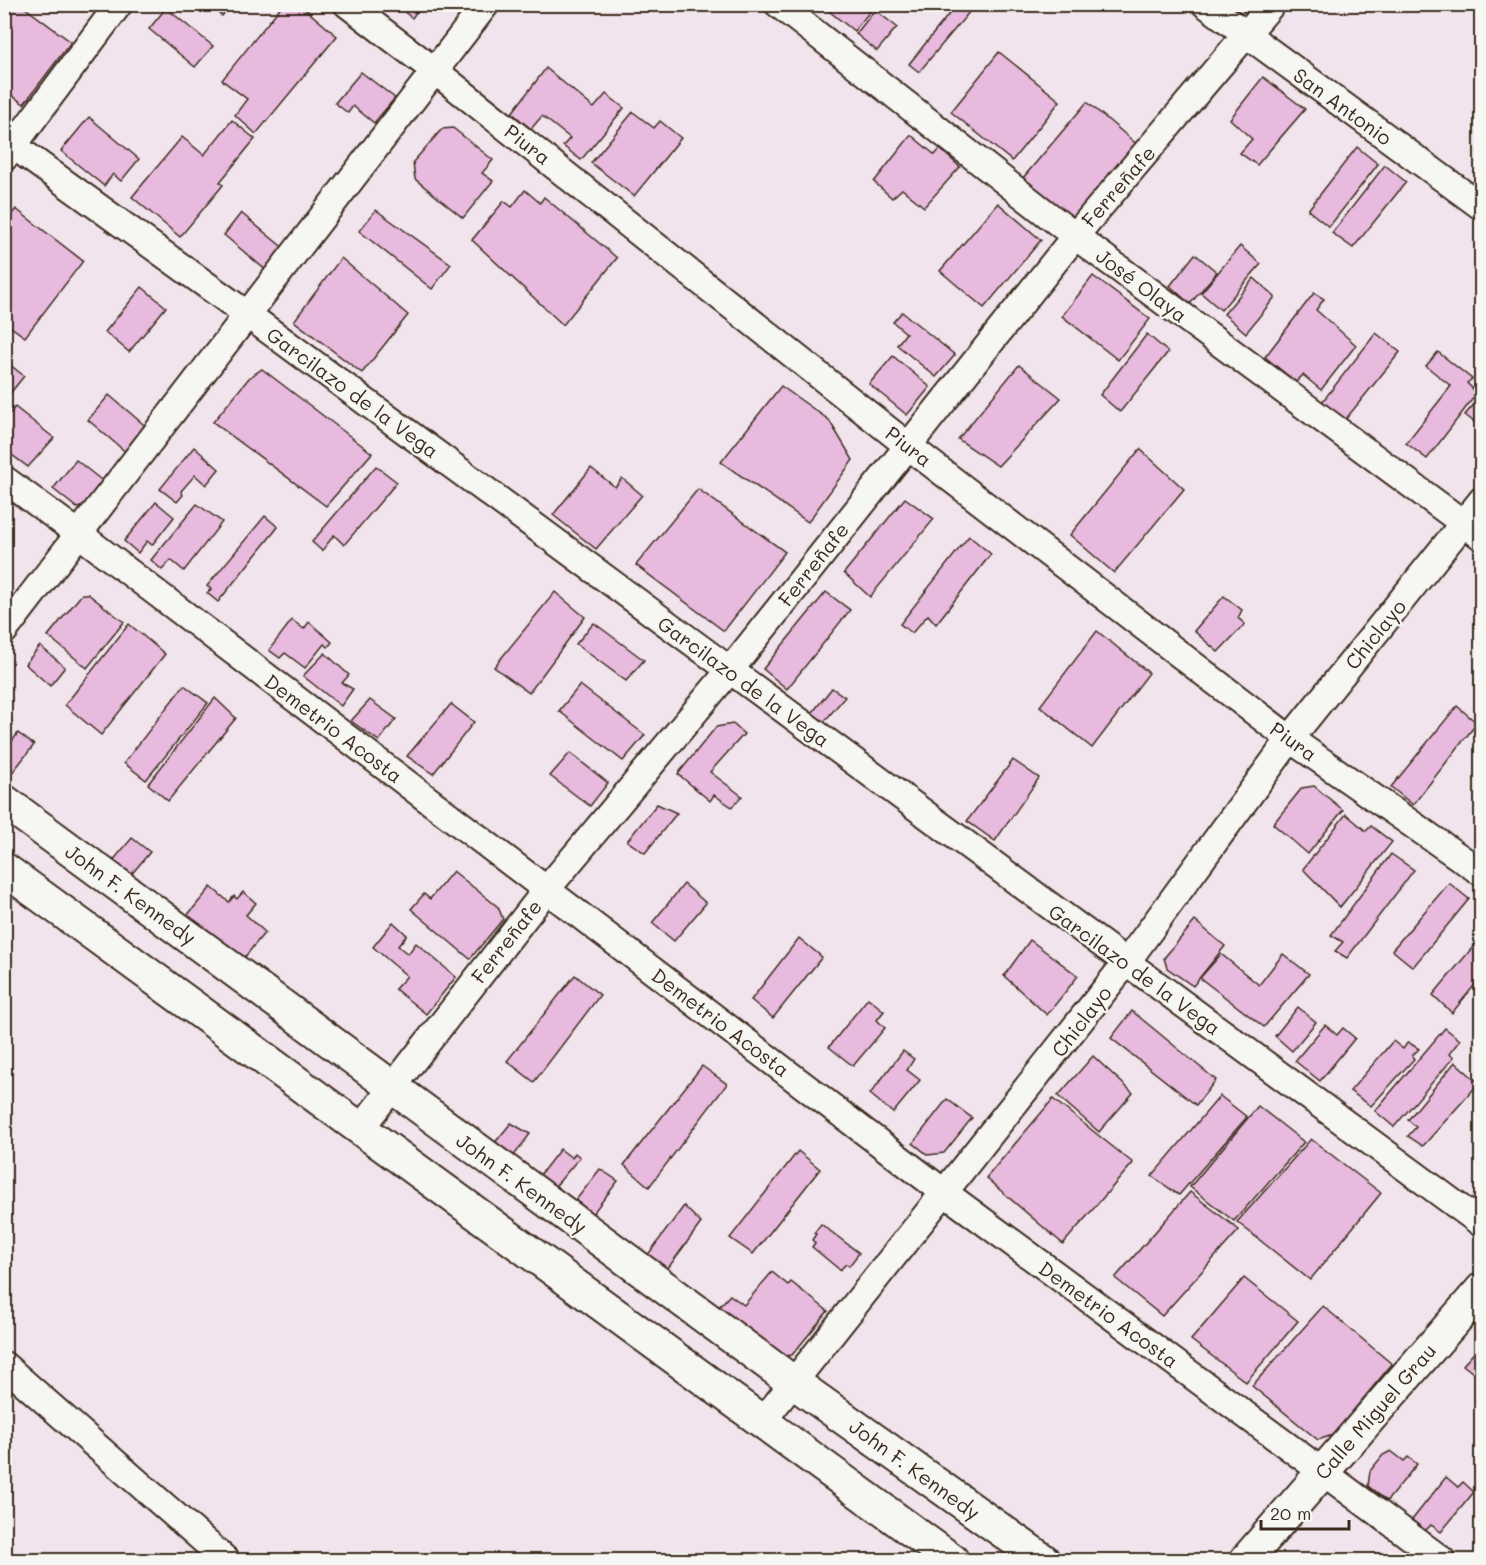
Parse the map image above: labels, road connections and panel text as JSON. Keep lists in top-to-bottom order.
{
  "streets": {
    "street": [
      "San Antonio",
      "Piura",
      "Ferreñafe",
      "José Olaya",
      "Garcilazo de la Vega",
      "Chiclayo",
      "Demetrio Acosta",
      "John F. Kennedy",
      "Calle Miguel Grau"
    ]
  },
  "crossings": [
    ["San Antonio", "Ferreñafe"],
    ["Piura", "Ferreñafe"],
    ["Piura", "Chiclayo"],
    ["Ferreñafe", "José Olaya"],
    ["Ferreñafe", "Garcilazo de la Vega"],
    ["Ferreñafe", "Demetrio Acosta"],
    ["Ferreñafe", "John F. Kennedy"],
    ["José Olaya", "Chiclayo"],
    ["Garcilazo de la Vega", "Chiclayo"],
    ["Chiclayo", "Demetrio Acosta"],
    ["Chiclayo", "John F. Kennedy"],
    ["Demetrio Acosta", "Calle Miguel Grau"]
  ],
  "scale_bar": "20 m"
}
